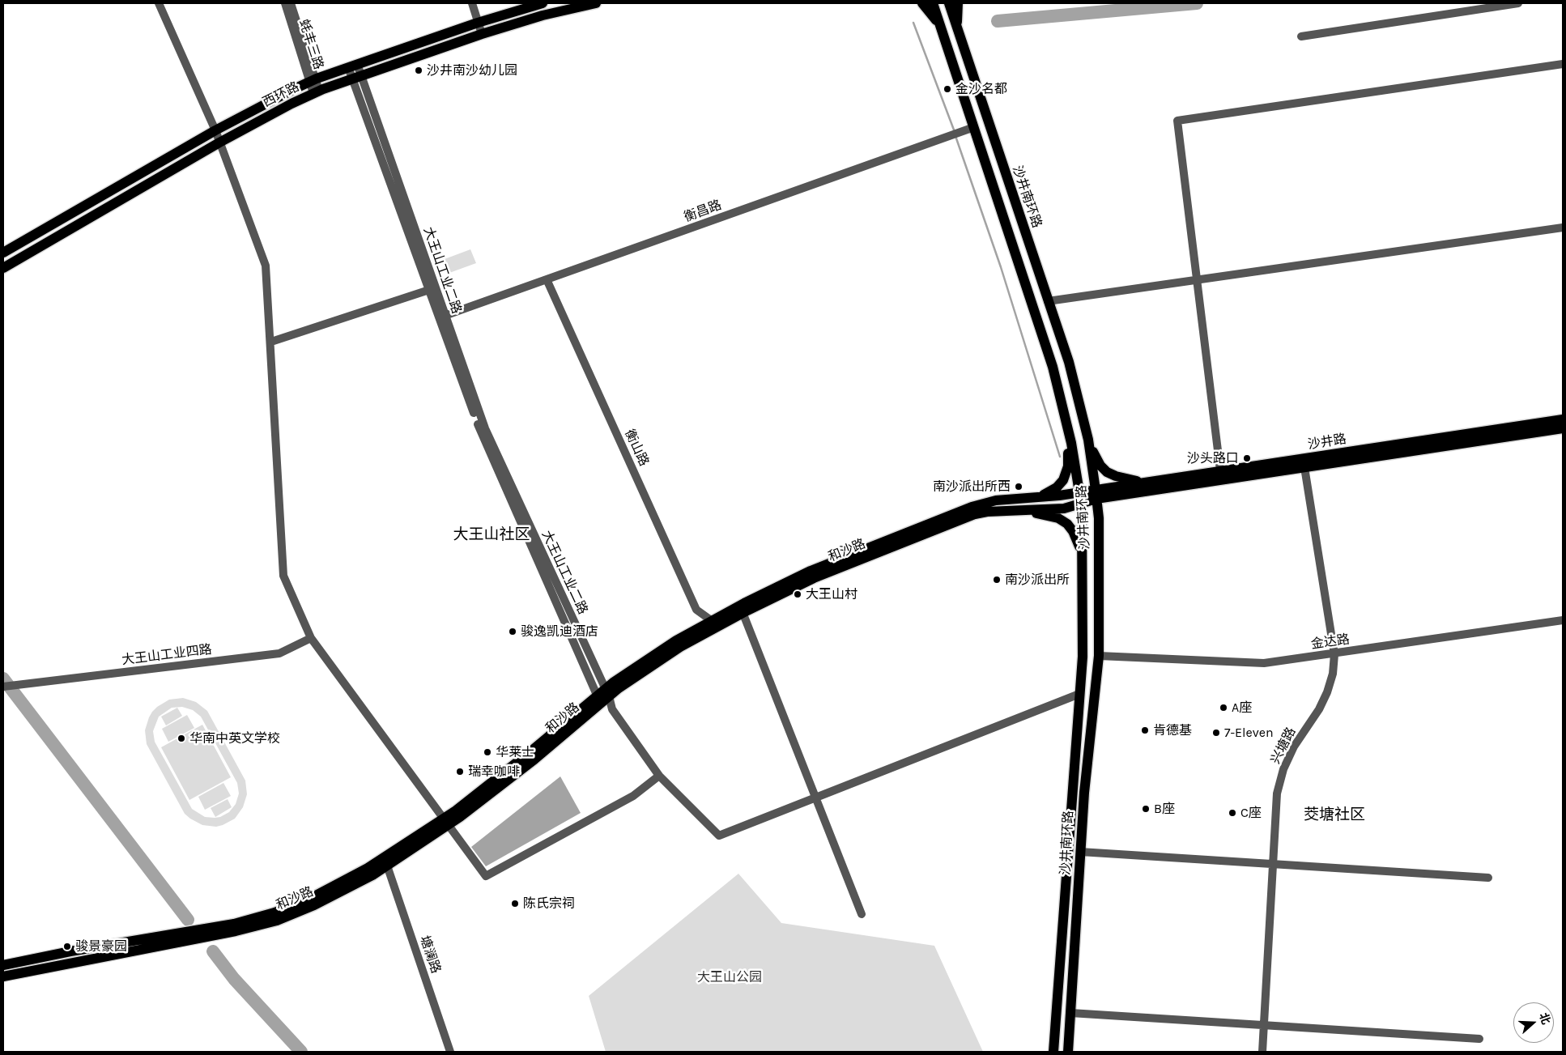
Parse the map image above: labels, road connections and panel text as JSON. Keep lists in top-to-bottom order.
{
  "streets": {
    "main road": [
      "西环路",
      "沙井南环路",
      "沙井路",
      "和沙路"
    ],
    "street": [
      "蚝丰三路",
      "衡昌路",
      "大王山工业二路",
      "衡山路",
      "金达路",
      "大王山工业四路",
      "兴塘路",
      "塘澜路"
    ]
  },
  "crossings": [
    ["蚝丰三路", "西环路"],
    ["西环路", "大王山工业二路"],
    ["沙井南环路", "衡昌路"],
    ["沙井南环路", "沙井路"],
    ["沙井南环路", "和沙路"],
    ["沙井南环路", "金达路"],
    ["衡昌路", "大王山工业二路"],
    ["衡昌路", "衡山路"],
    ["大王山工业二路", "和沙路"],
    ["沙井路", "和沙路"],
    ["沙井路", "兴塘路"],
    ["衡山路", "和沙路"],
    ["和沙路", "塘澜路"],
    ["金达路", "兴塘路"]
  ],
  "districts": ["大王山社区", "茭塘社区"],
  "parks": ["大王山公园"],
  "places": [
    "沙井南沙幼儿园",
    "金沙名都",
    "沙头路口",
    "南沙派出所西",
    "南沙派出所",
    "大王山村",
    "骏逸凯迪酒店",
    "A座",
    "肯德基",
    "7-Eleven",
    "华南中英文学校",
    "华莱士",
    "瑞幸咖啡",
    "B座",
    "C座",
    "陈氏宗祠",
    "骏景豪园"
  ],
  "north": "right"
}
